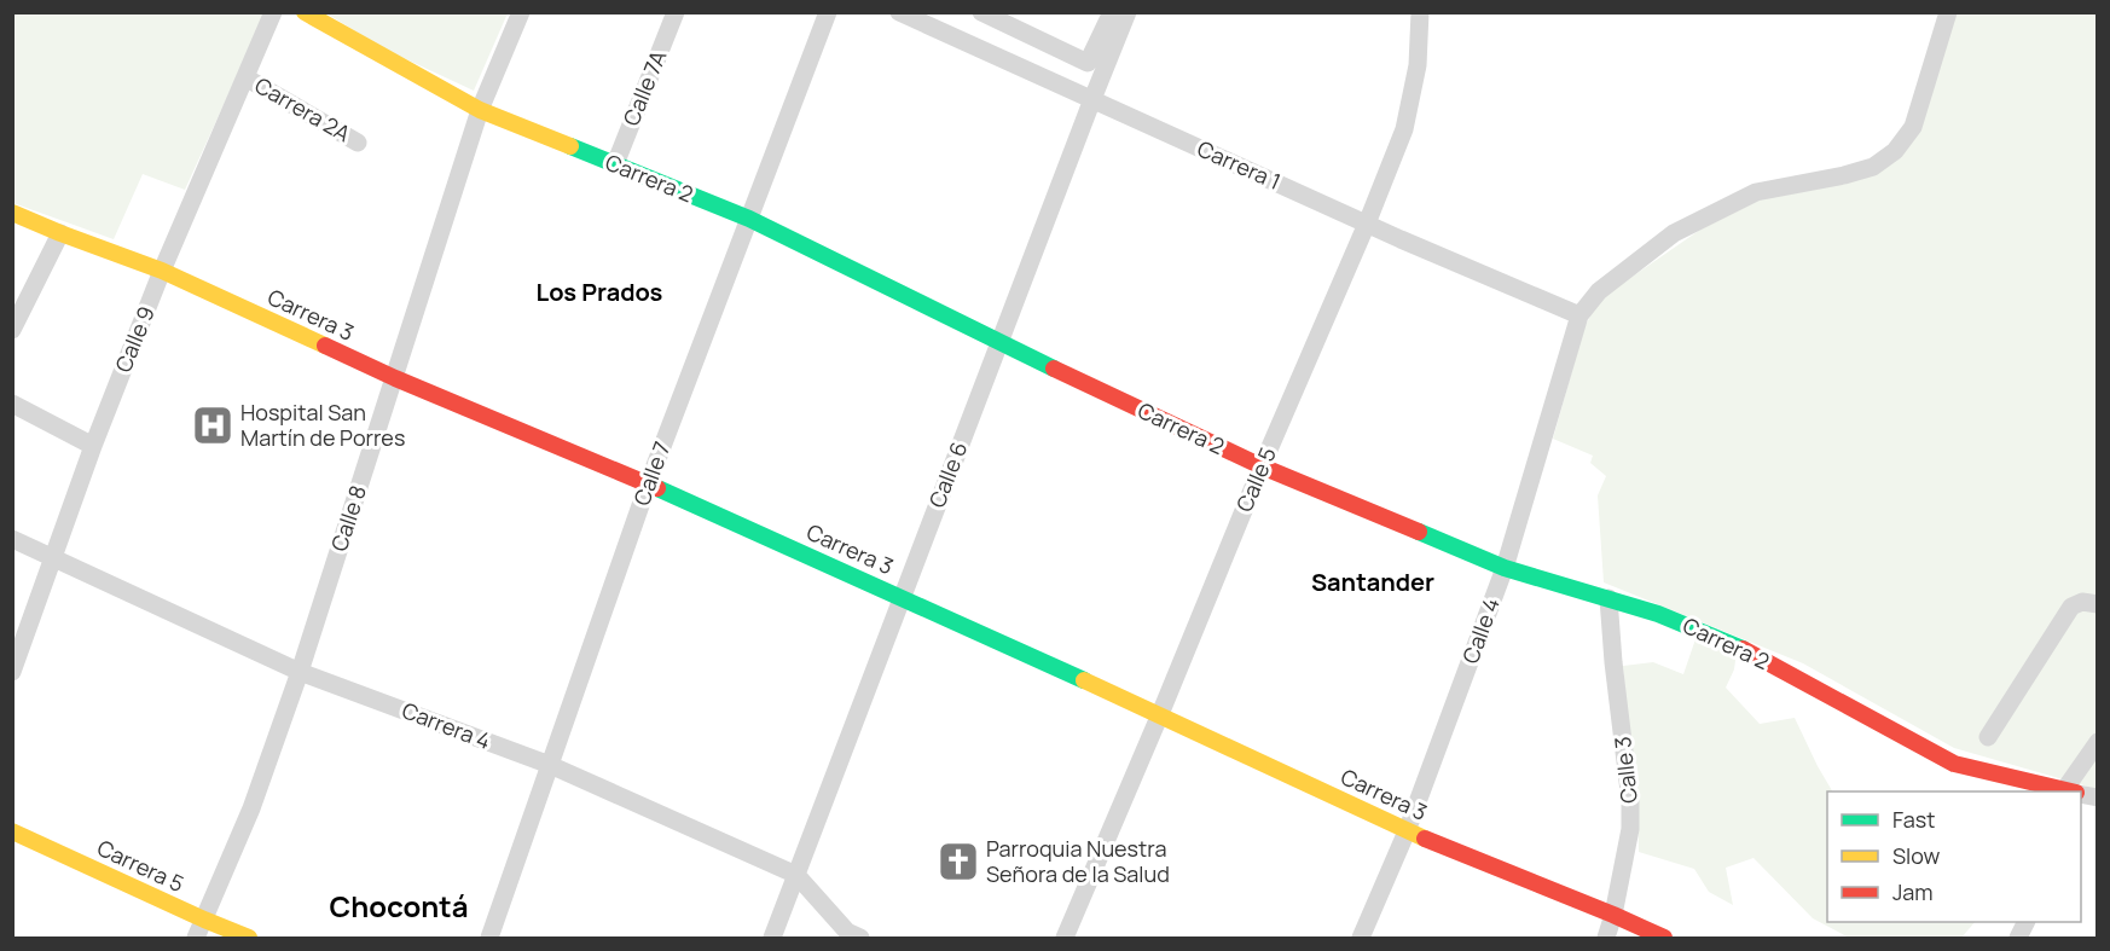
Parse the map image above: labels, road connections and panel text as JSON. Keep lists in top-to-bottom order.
{
  "streets": {
    "street": [
      "Calle 7A",
      "Carrera 2A",
      "Carrera 1",
      "Carrera 2",
      "Carrera 3",
      "Calle 9",
      "Calle 7",
      "Calle 6",
      "Calle 5",
      "Calle 8",
      "Calle 4",
      "Carrera 4",
      "Calle 3",
      "Carrera 5"
    ]
  },
  "crossings": [
    ["Calle 7A", "Carrera 2"],
    ["Carrera 2A", "Calle 9"],
    ["Carrera 1", "Calle 6"],
    ["Carrera 1", "Calle 5"],
    ["Carrera 1", "Calle 4"],
    ["Carrera 2", "Calle 7"],
    ["Carrera 2", "Calle 6"],
    ["Carrera 2", "Calle 5"],
    ["Carrera 2", "Calle 8"],
    ["Carrera 2", "Calle 4"],
    ["Carrera 2", "Calle 3"],
    ["Carrera 3", "Calle 9"],
    ["Carrera 3", "Calle 7"],
    ["Carrera 3", "Calle 6"],
    ["Carrera 3", "Calle 5"],
    ["Carrera 3", "Calle 8"],
    ["Carrera 3", "Calle 4"],
    ["Carrera 3", "Calle 3"],
    ["Calle 9", "Carrera 4"],
    ["Calle 7", "Carrera 4"],
    ["Calle 6", "Carrera 4"],
    ["Calle 8", "Carrera 4"],
    ["Calle 8", "Carrera 5"]
  ],
  "districts": ["Los Prados", "Santander", "Chocontá"],
  "places": {
    "hospital": ["Hospital San Martín de Porres"],
    "church": ["Parroquia Nuestra Señora de la Salud"]
  },
  "legend": ["Fast", "Slow", "Jam"]
}
